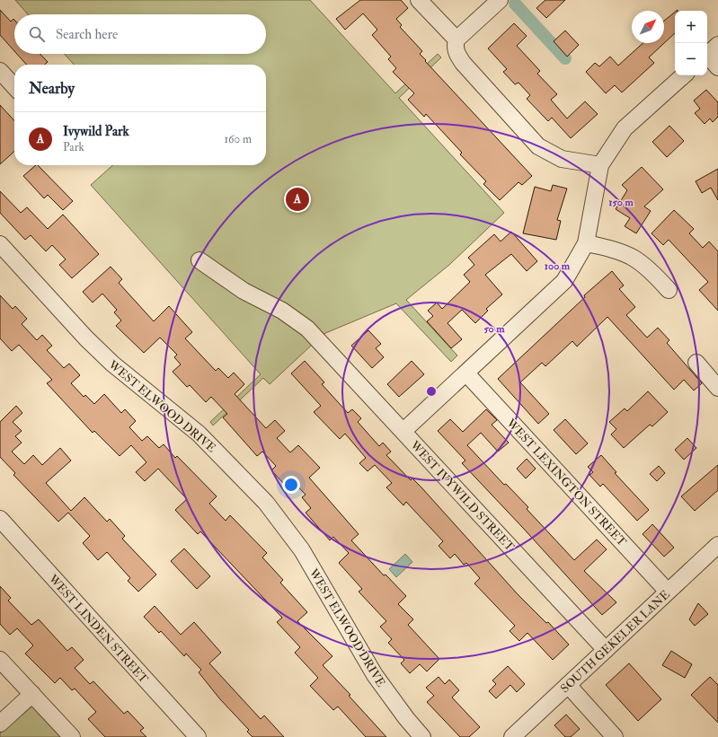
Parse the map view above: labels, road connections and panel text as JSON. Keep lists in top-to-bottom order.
{
  "streets": {
    "street": [
      "WEST ELWOOD DRIVE",
      "WEST LEXINGTON STREET",
      "WEST IVYWILD STREET",
      "WEST LINDEN STREET",
      "SOUTH GEKELER LANE"
    ]
  },
  "crossings": [
    ["WEST LEXINGTON STREET", "SOUTH GEKELER LANE"],
    ["WEST IVYWILD STREET", "SOUTH GEKELER LANE"]
  ],
  "north": "top right",
  "page": {
    "map_buttons": ["+", "−"],
    "search": "Search here",
    "heading": "Nearby",
    "list": [
      {
        "mark": "A",
        "name": "Ivywild Park",
        "note": "Park",
        "value": "160 m"
      }
    ],
    "pins": "A"
  },
  "rings": ["150 m", "100 m", "50 m"]
}
